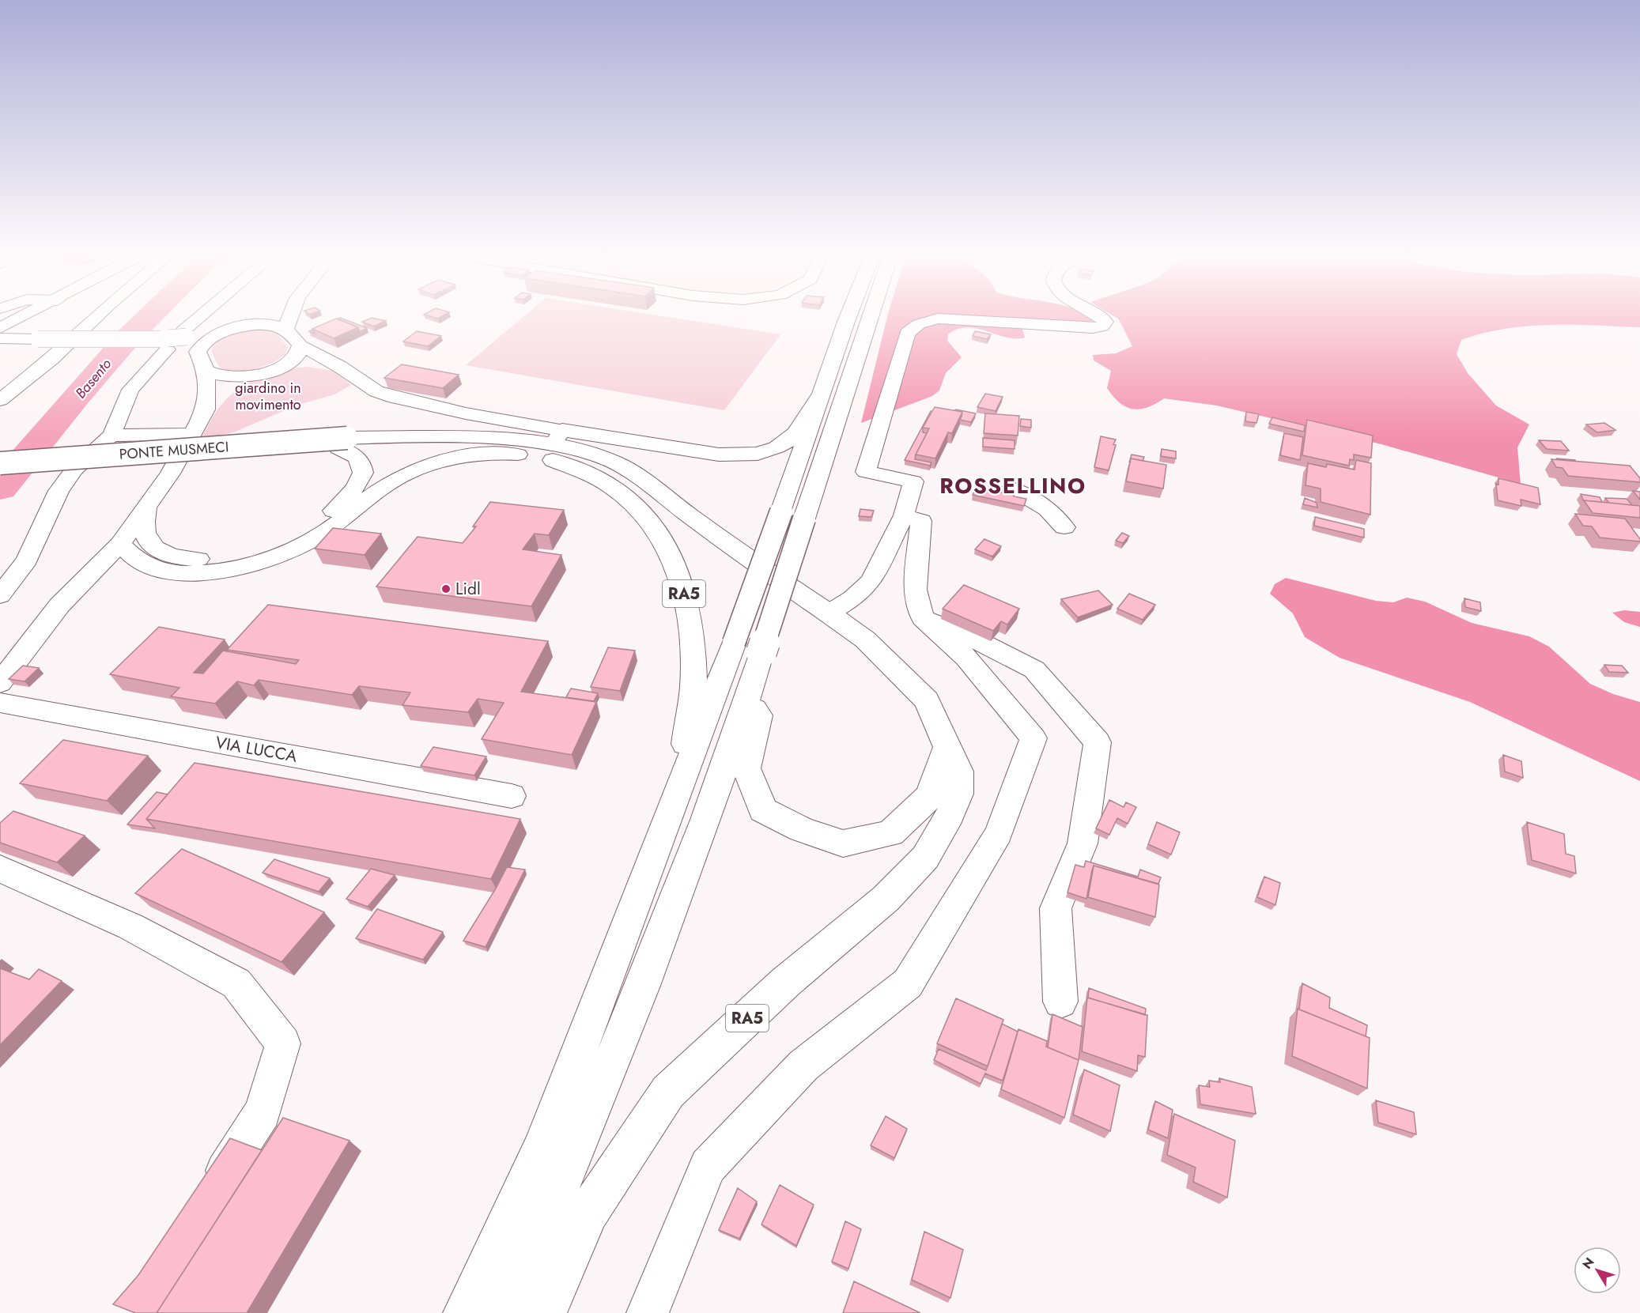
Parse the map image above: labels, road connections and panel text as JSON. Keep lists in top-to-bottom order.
{
  "streets": {
    "main road": ["PONTE MUSMECI", "RA5"],
    "street": ["VIA LUCCA"]
  },
  "districts": ["ROSSELLINO"],
  "water": ["Basento"],
  "parks": ["giardino in movimento"],
  "places": ["Lidl"],
  "north": "top left"
}
